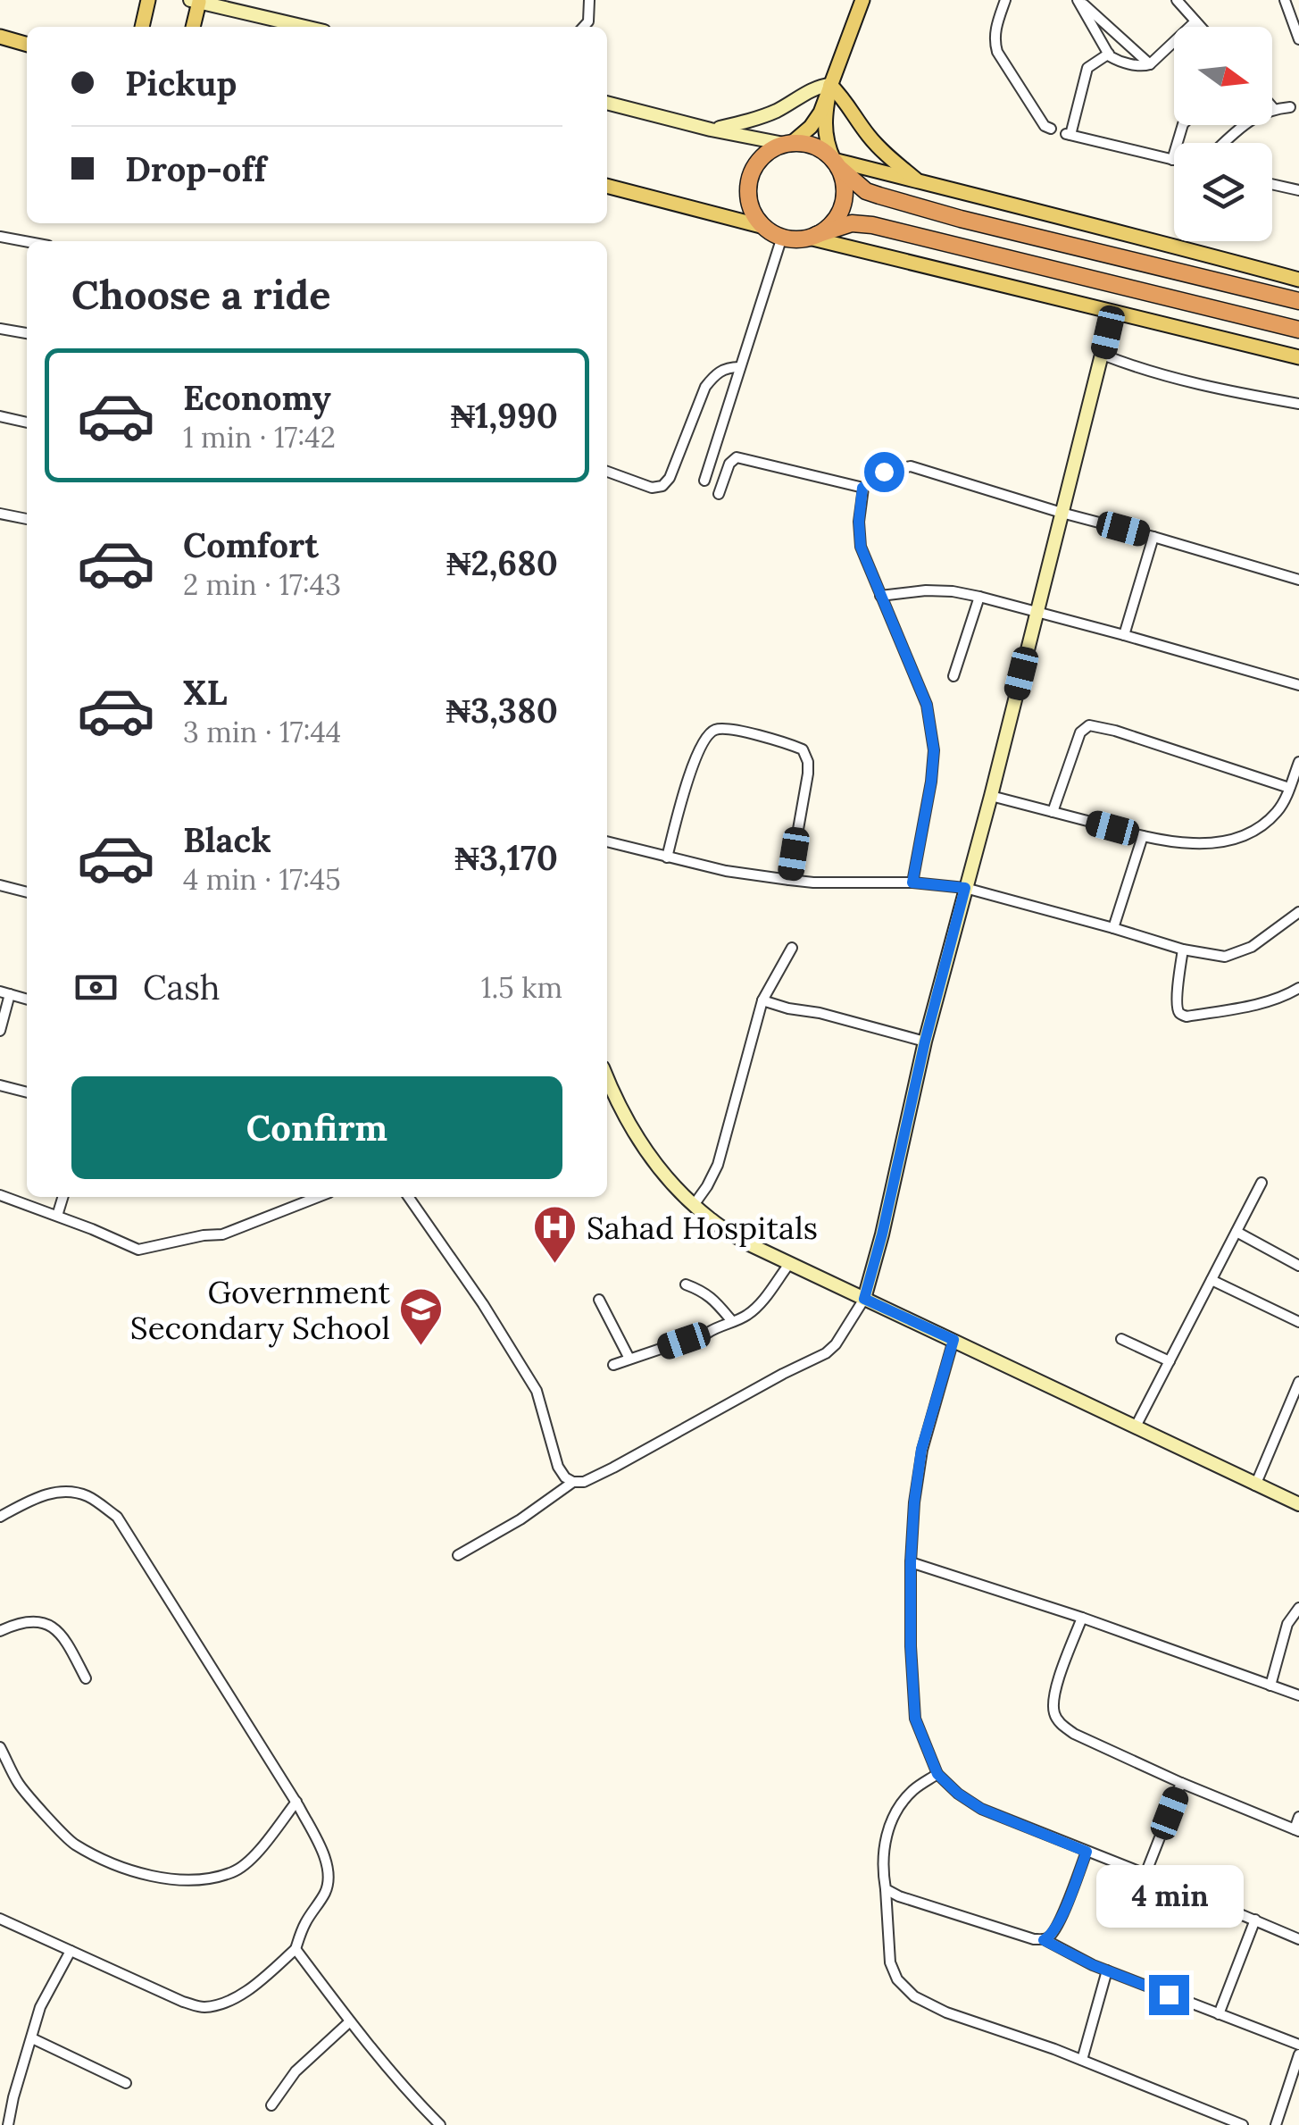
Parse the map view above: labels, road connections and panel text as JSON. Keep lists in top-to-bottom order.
{
  "places": {
    "hospital": ["Sahad Hospitals"],
    "school or university": ["Government Secondary School"]
  },
  "north": "right",
  "page": {
    "banner": ["Pickup", "Drop-off"],
    "heading": "Choose a ride",
    "list": [
      {
        "name": "Economy",
        "note": "1 min · 17:42",
        "value": "₦1,990"
      },
      {
        "name": "Comfort",
        "note": "2 min · 17:43",
        "value": "₦2,680"
      },
      {
        "name": "XL",
        "note": "3 min · 17:44",
        "value": "₦3,380"
      },
      {
        "name": "Black",
        "note": "4 min · 17:45",
        "value": "₦3,170"
      }
    ],
    "pay": ["Cash", "1.5 km"],
    "buttons": "Confirm",
    "bubble": "4 min"
  }
}
